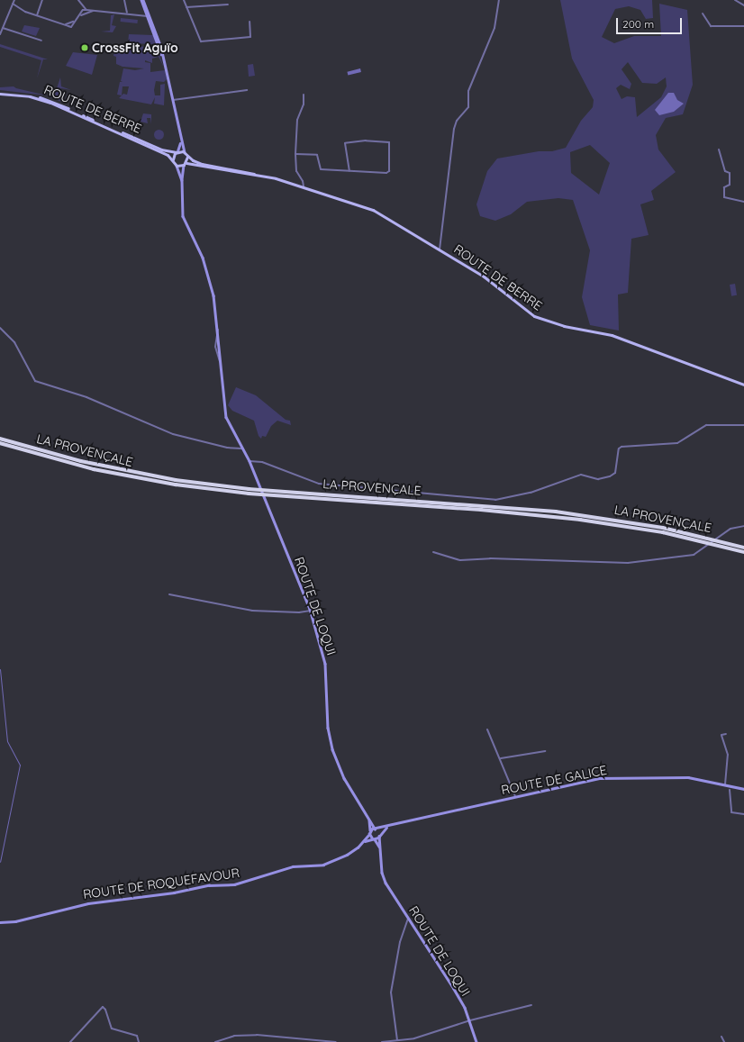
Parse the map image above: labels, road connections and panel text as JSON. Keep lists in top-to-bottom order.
{
  "streets": {
    "highway": ["LA PROVENÇALE"],
    "main road": [
      "ROUTE DE BERRE",
      "ROUTE DE LOQUI",
      "ROUTE DE GALICE",
      "ROUTE DE ROQUEFAVOUR"
    ]
  },
  "crossings": [
    ["ROUTE DE LOQUI", "ROUTE DE GALICE"]
  ],
  "places": ["CrossFit Aguïo"],
  "scale_bar": "200 m"
}
